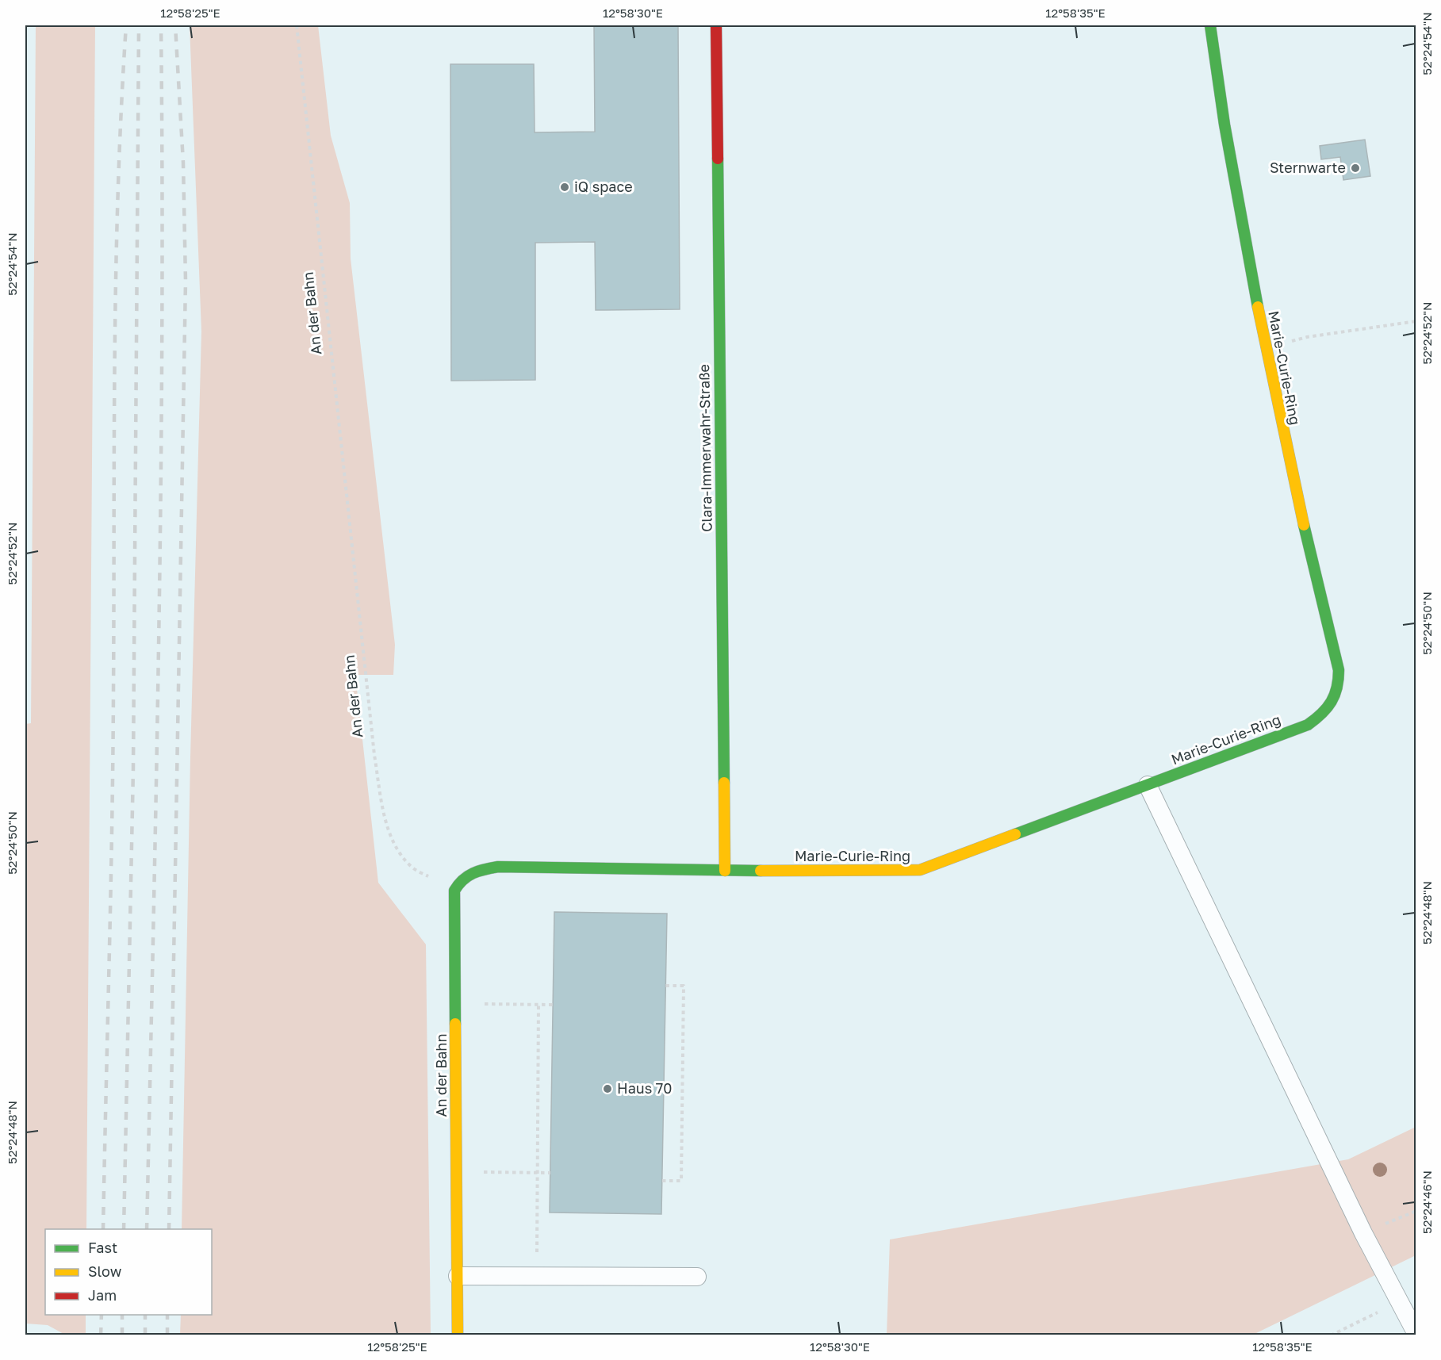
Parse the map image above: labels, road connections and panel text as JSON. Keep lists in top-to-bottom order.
{
  "streets": {
    "street": ["An der Bahn", "Marie-Curie-Ring", "Clara-Immerwahr-Straße"]
  },
  "crossings": [
    ["An der Bahn", "Marie-Curie-Ring"],
    ["Marie-Curie-Ring", "Clara-Immerwahr-Straße"]
  ],
  "places": ["Sternwarte", "iQ space", "Haus 70"],
  "legend": ["Fast", "Slow", "Jam"],
  "coordinates": [
    "12°58'25\"E",
    "12°58'30\"E",
    "12°58'35\"E",
    "52°24'54\"N",
    "52°24'52\"N",
    "52°24'50\"N",
    "52°24'48\"N",
    "52°24'46\"N"
  ]
}
